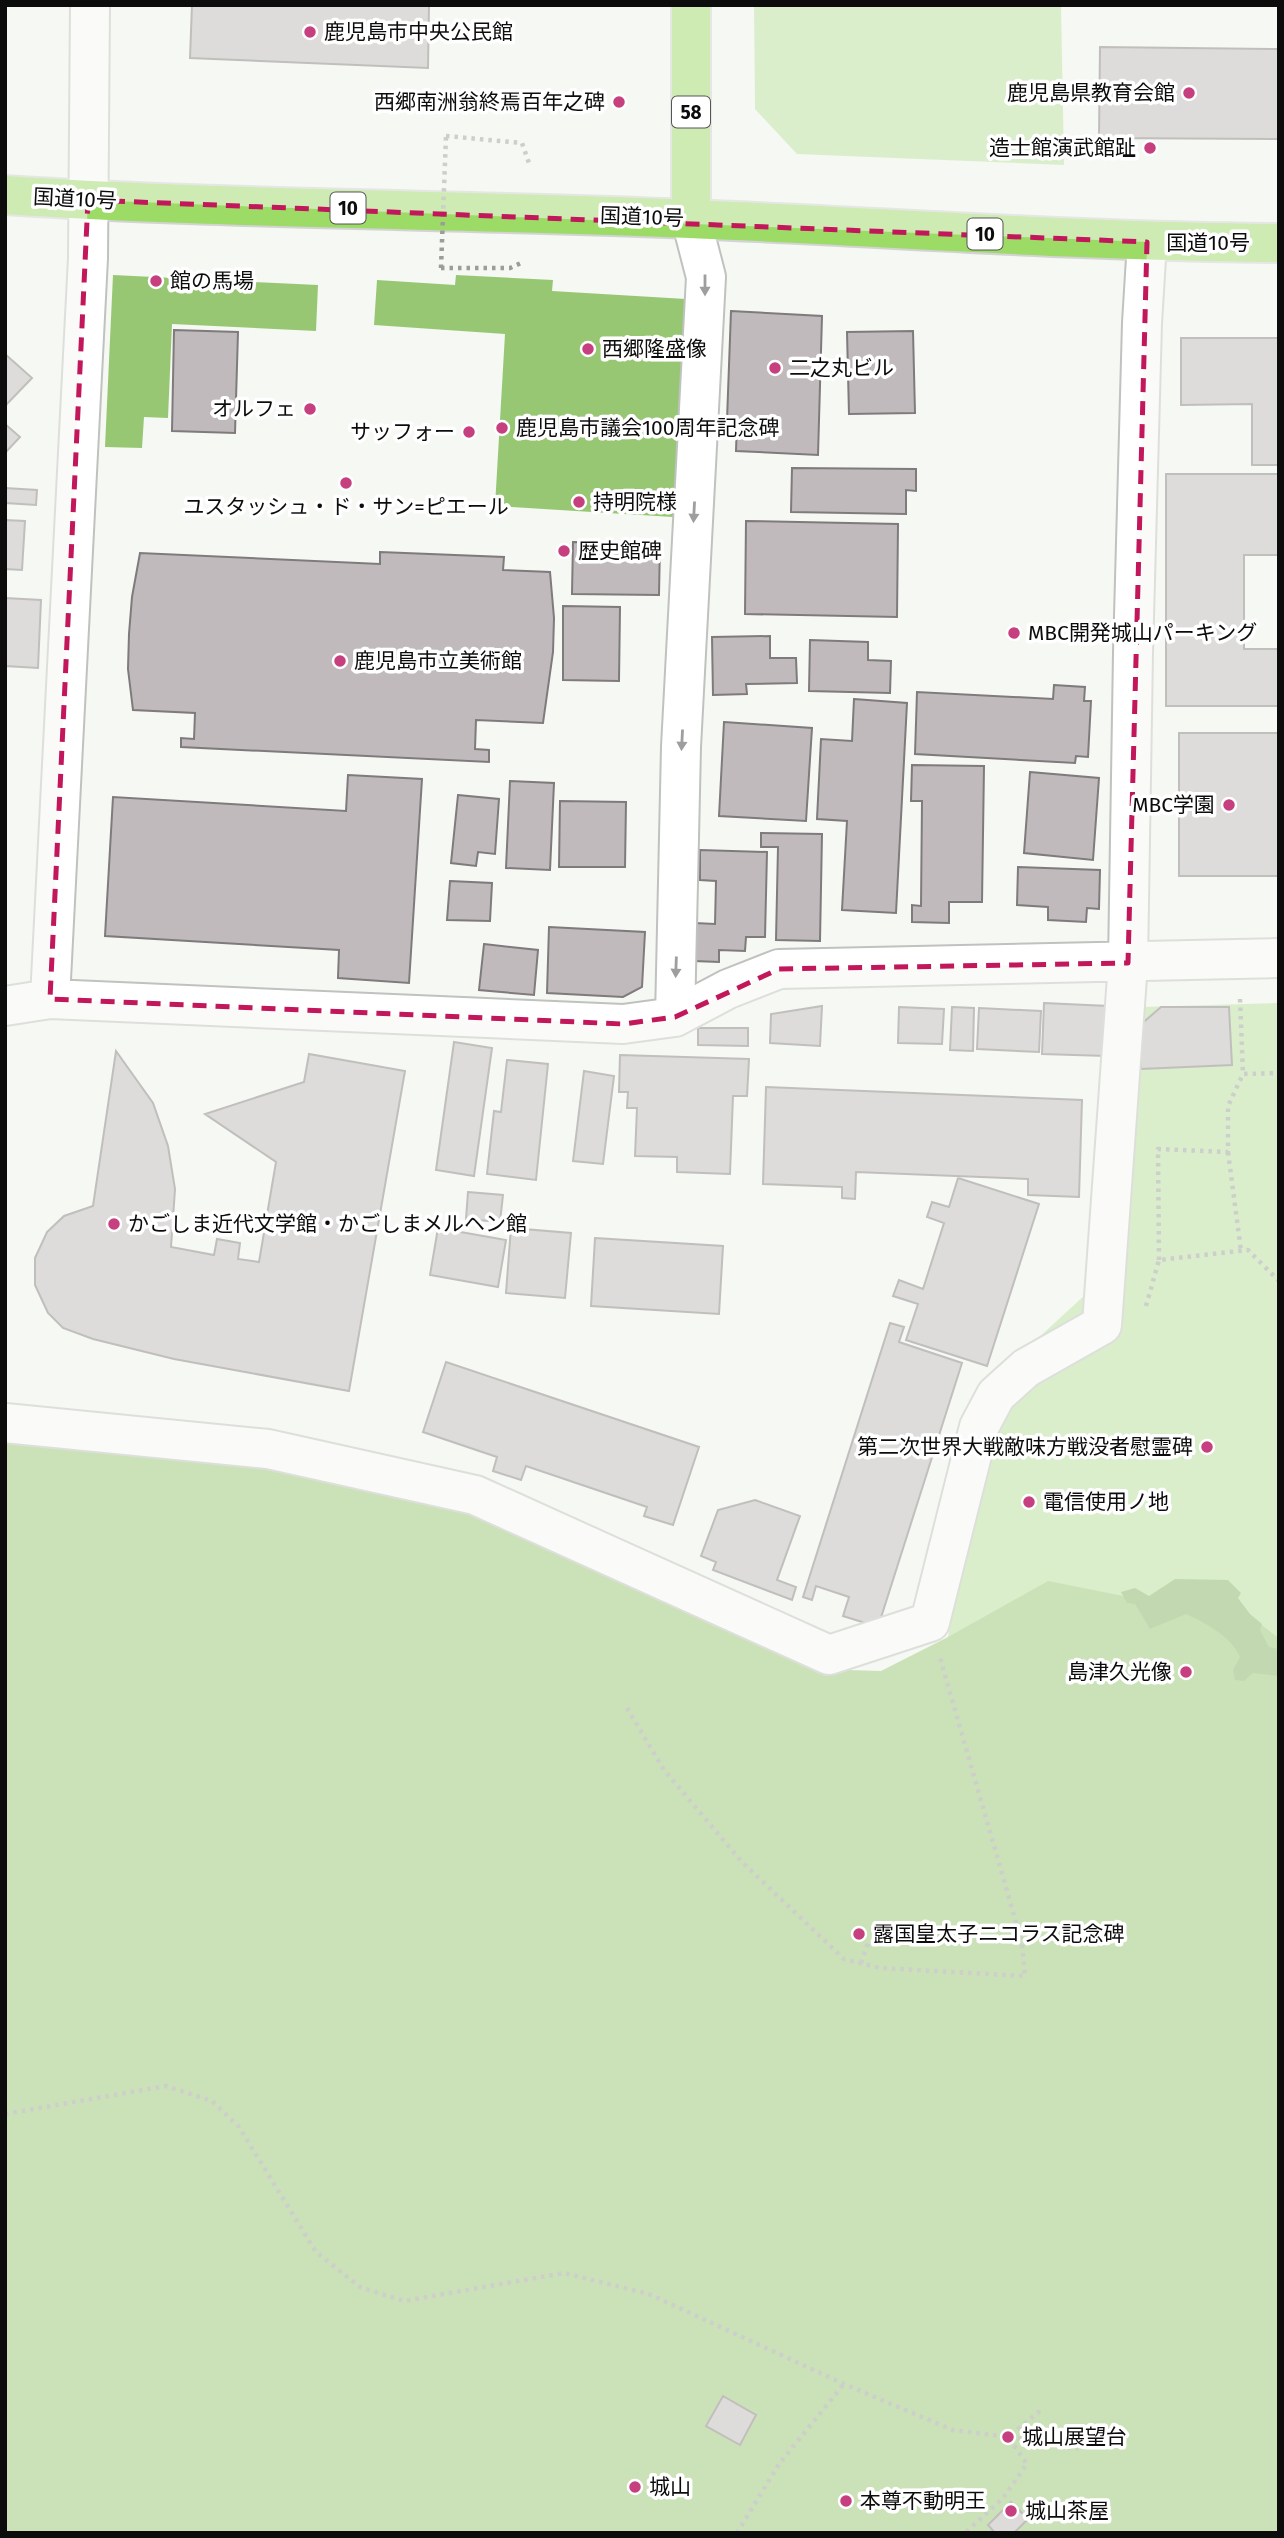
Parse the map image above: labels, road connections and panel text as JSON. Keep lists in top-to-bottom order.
{
  "streets": {
    "highway": ["58", "国道10号", "10"]
  },
  "crossings": [
    ["58", "国道10号"]
  ],
  "places": [
    "鹿児島市中央公民館",
    "鹿児島県教育会館",
    "西郷南洲翁終焉百年之碑",
    "造士館演武館趾",
    "館の馬場",
    "西郷隆盛像",
    "二之丸ビル",
    "オルフェ",
    "鹿児島市議会100周年記念碑",
    "サッフォー",
    "ユスタッシュ・ド・サン=ピエール",
    "持明院様",
    "歴史館碑",
    "MBC開発城山パーキング",
    "鹿児島市立美術館",
    "MBC学園",
    "かごしま近代文学館・かごしまメルヘン館",
    "第二次世界大戦敵味方戦没者慰霊碑",
    "電信使用ノ地",
    "島津久光像",
    "露国皇太子ニコラス記念碑",
    "城山展望台",
    "城山",
    "本尊不動明王",
    "城山茶屋"
  ]
}
